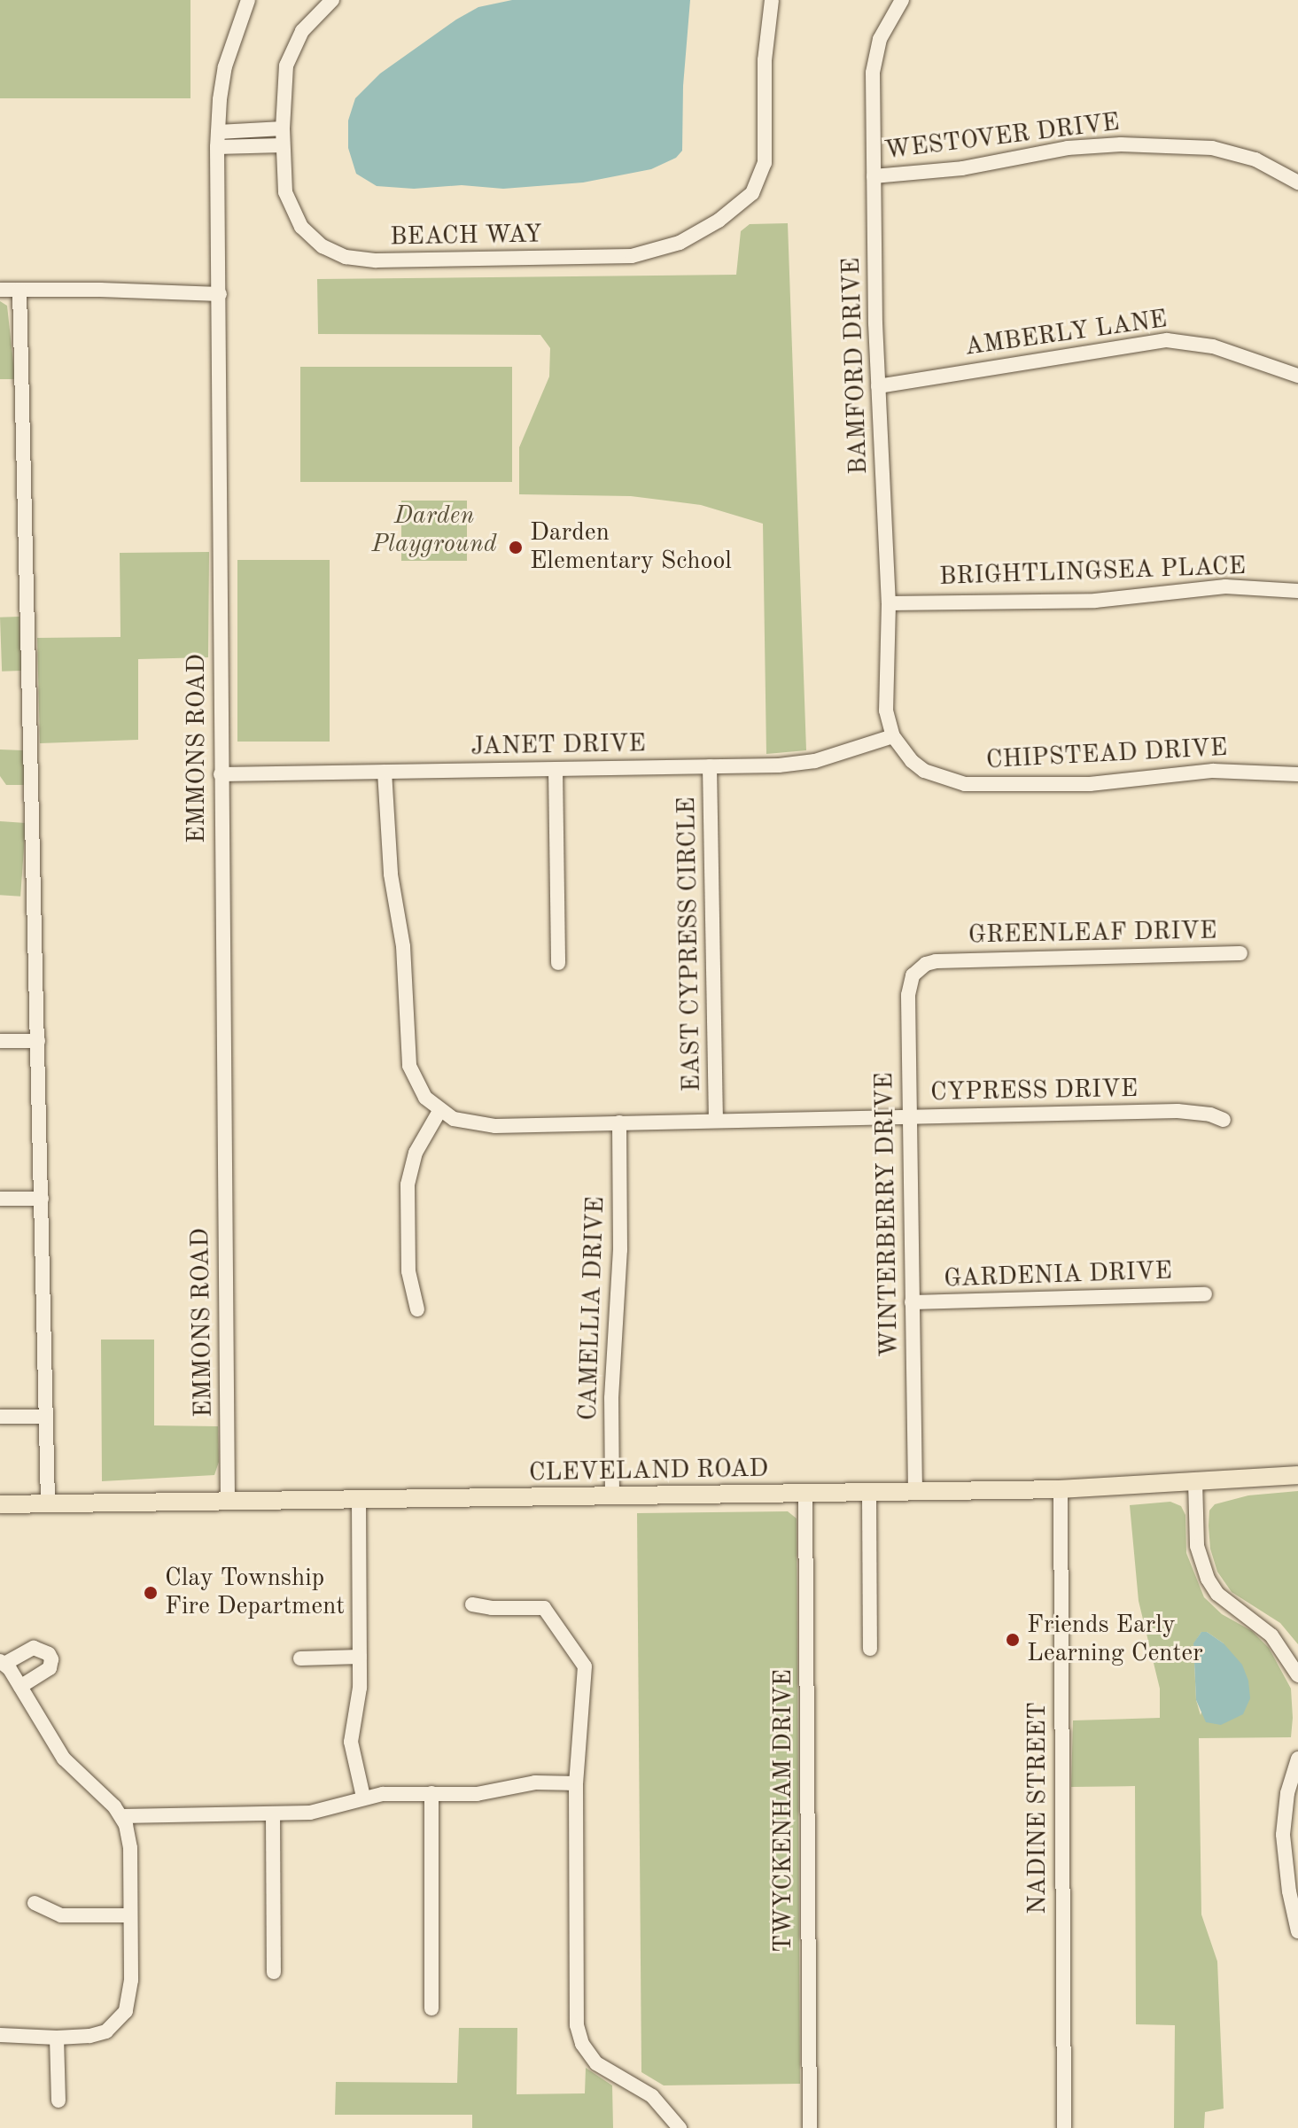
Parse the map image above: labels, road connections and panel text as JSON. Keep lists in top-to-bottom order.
{
  "streets": {
    "main road": ["CLEVELAND ROAD"],
    "street": [
      "WESTOVER DRIVE",
      "BEACH WAY",
      "AMBERLY LANE",
      "BAMFORD DRIVE",
      "BRIGHTLINGSEA PLACE",
      "JANET DRIVE",
      "EMMONS ROAD",
      "CHIPSTEAD DRIVE",
      "GREENLEAF DRIVE",
      "EAST CYPRESS CIRCLE",
      "CYPRESS DRIVE",
      "WINTERBERRY DRIVE",
      "GARDENIA DRIVE",
      "CAMELLIA DRIVE",
      "NADINE STREET",
      "TWYCKENHAM DRIVE"
    ]
  },
  "crossings": [
    ["WESTOVER DRIVE", "BAMFORD DRIVE"],
    ["AMBERLY LANE", "BAMFORD DRIVE"],
    ["BAMFORD DRIVE", "BRIGHTLINGSEA PLACE"],
    ["BAMFORD DRIVE", "JANET DRIVE"],
    ["BAMFORD DRIVE", "CHIPSTEAD DRIVE"],
    ["JANET DRIVE", "EMMONS ROAD"],
    ["JANET DRIVE", "CHIPSTEAD DRIVE"],
    ["JANET DRIVE", "EAST CYPRESS CIRCLE"],
    ["EMMONS ROAD", "CLEVELAND ROAD"],
    ["GREENLEAF DRIVE", "WINTERBERRY DRIVE"],
    ["EAST CYPRESS CIRCLE", "CYPRESS DRIVE"],
    ["CYPRESS DRIVE", "WINTERBERRY DRIVE"],
    ["CYPRESS DRIVE", "CAMELLIA DRIVE"],
    ["WINTERBERRY DRIVE", "GARDENIA DRIVE"],
    ["WINTERBERRY DRIVE", "CLEVELAND ROAD"],
    ["CAMELLIA DRIVE", "CLEVELAND ROAD"],
    ["CLEVELAND ROAD", "NADINE STREET"],
    ["CLEVELAND ROAD", "TWYCKENHAM DRIVE"]
  ],
  "parks": ["Darden Playground"],
  "places": ["Darden Elementary School", "Clay Township Fire Department", "Friends Early Learning Center"]
}
